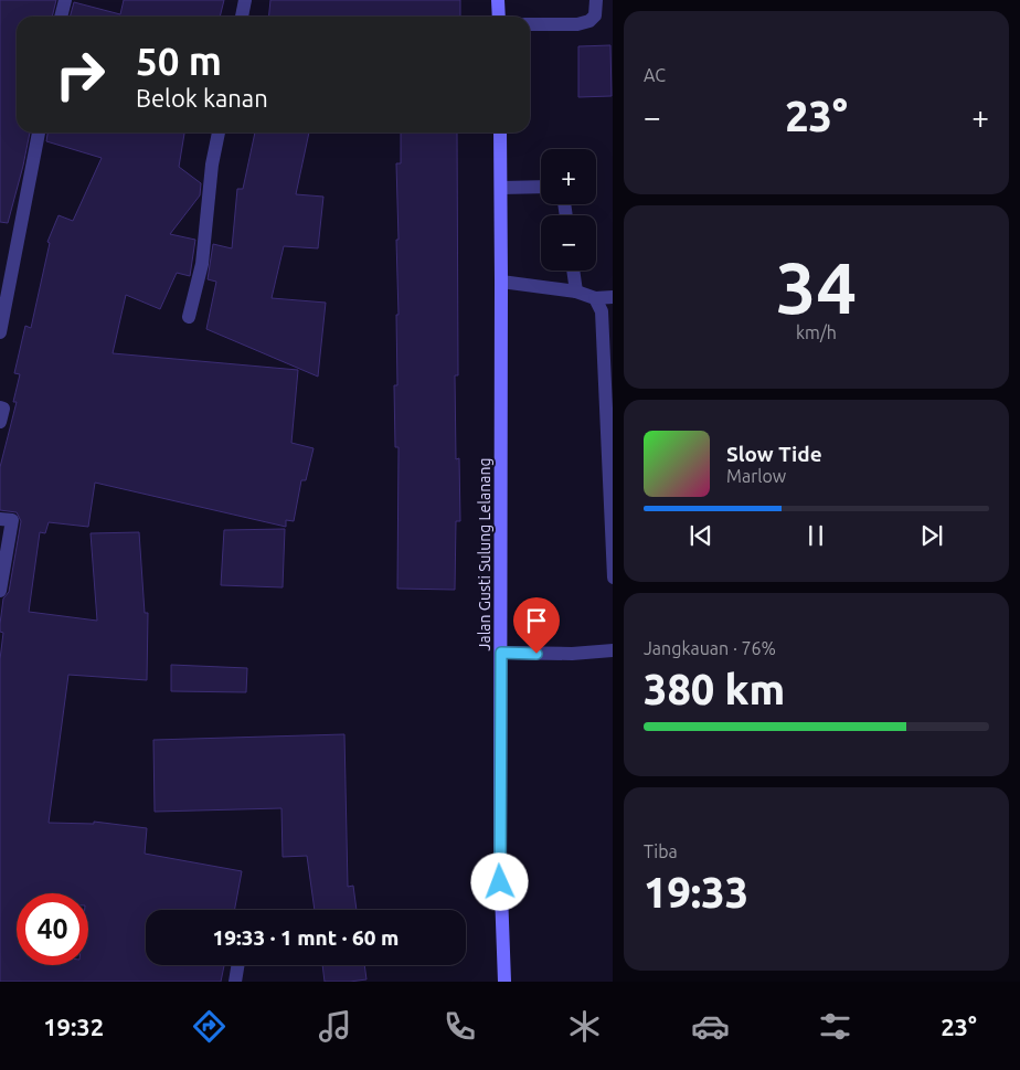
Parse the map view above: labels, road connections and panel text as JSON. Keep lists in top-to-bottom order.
{
  "streets": {
    "street": ["Jalan Gusti Sulung Lelanang"]
  },
  "page": {
    "tile": [
      "AC",
      ["34", "km/h"],
      ["Jangkauan · 76%", "380 km"],
      ["Tiba", "19:33"]
    ],
    "turn": ["50 m", "Belok kanan"],
    "heat": ["−", "23°", "+"],
    "map_buttons": ["+", "−"],
    "song": ["Slow Tide", "Marlow"],
    "limit": "40",
    "trip": "19:33 · 1 mnt · 60 m",
    "tabs": ["19:32", "23°"]
  }
}
